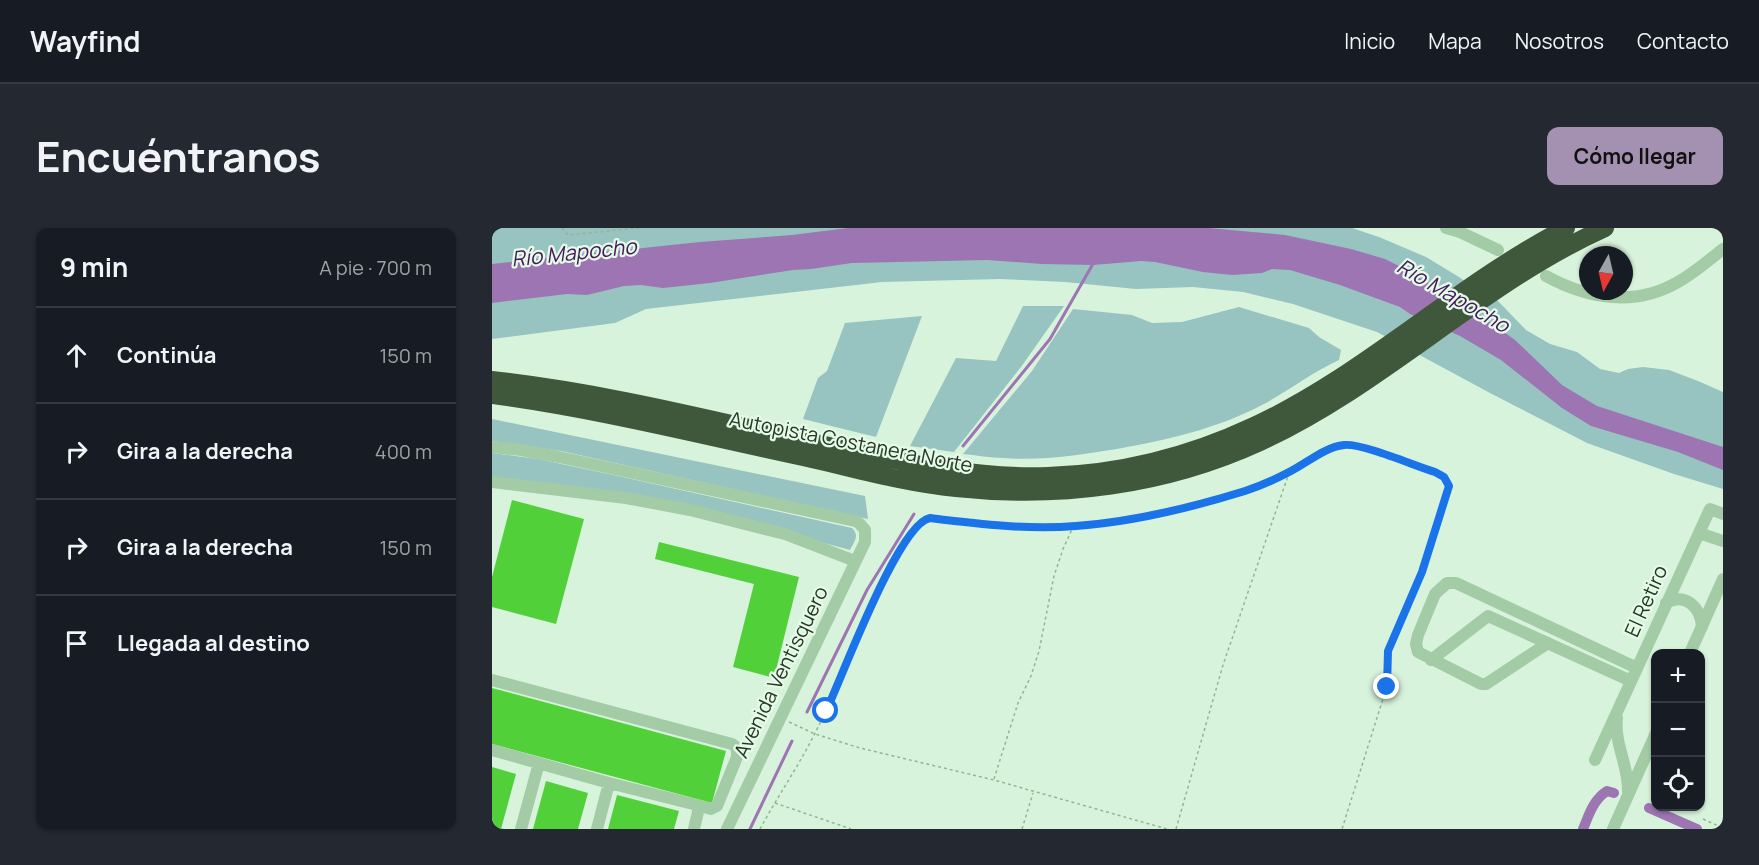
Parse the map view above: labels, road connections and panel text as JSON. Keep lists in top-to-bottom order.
{
  "streets": {
    "highway": ["Autopista Costanera Norte"],
    "street": ["El Retiro", "Avenida Ventisquero"]
  },
  "water": ["Río Mapocho"],
  "north": "bottom",
  "page": {
    "header": "Wayfind",
    "nav": [
      "Inicio",
      "Mapa",
      "Nosotros",
      "Contacto"
    ],
    "title": "Encuéntranos",
    "buttons": "Cómo llegar",
    "heading": ["9 min", "A pie · 700 m"],
    "list": [
      ["Continúa", "150 m"],
      ["Gira a la derecha", "400 m"],
      ["Gira a la derecha", "150 m"],
      "Llegada al destino"
    ],
    "map_buttons": ["+", "−"]
  }
}
